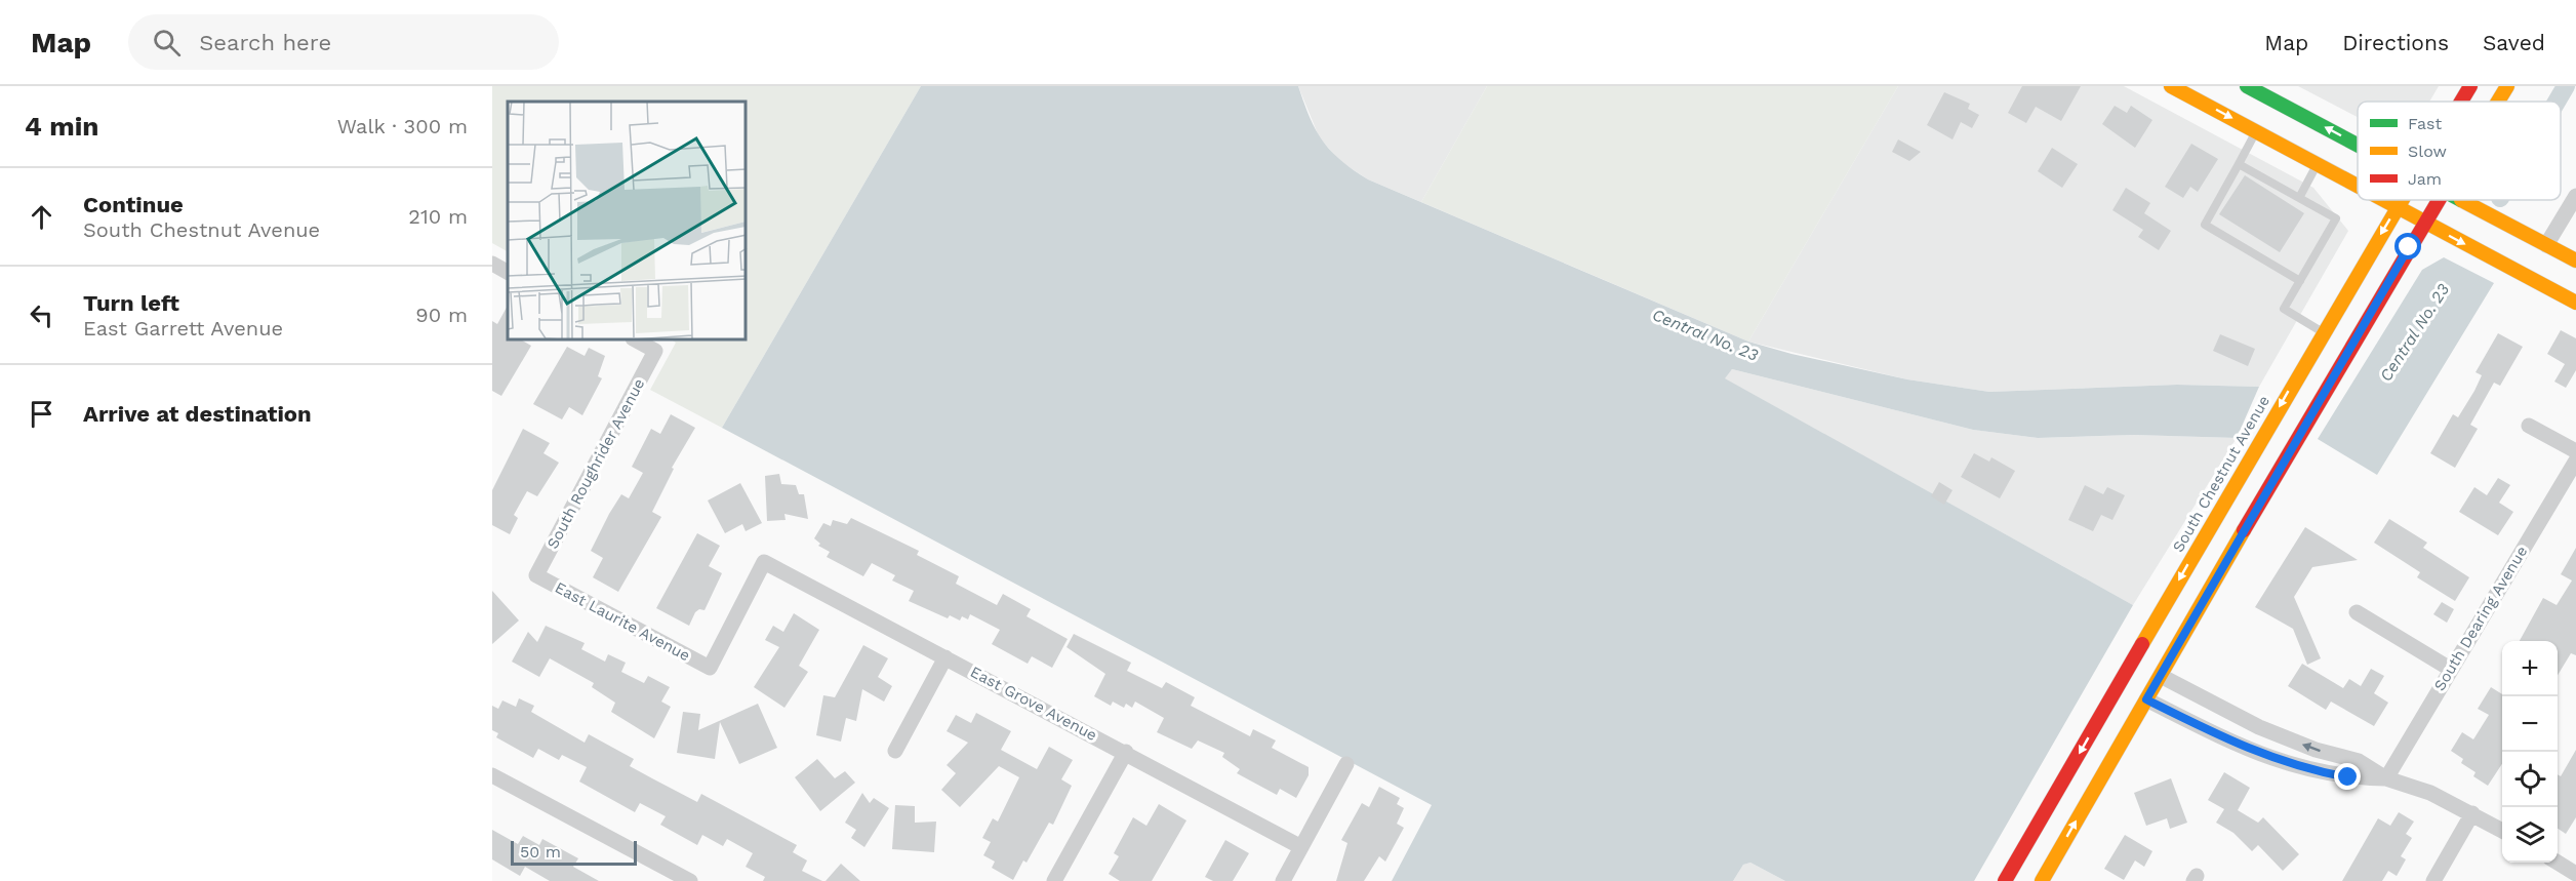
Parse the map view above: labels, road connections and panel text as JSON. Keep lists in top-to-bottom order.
{
  "streets": {
    "main road": ["South Chestnut Avenue"],
    "street": [
      "South Roughrider Avenue",
      "South Dearing Avenue",
      "East Laurite Avenue",
      "East Grove Avenue"
    ]
  },
  "crossings": [
    ["South Roughrider Avenue", "East Laurite Avenue"],
    ["East Laurite Avenue", "East Grove Avenue"]
  ],
  "water": ["Central No. 23"],
  "legend": ["Fast", "Slow", "Jam"],
  "scale_bar": "50 m",
  "page": {
    "header": "Map",
    "search": "Search here",
    "nav": ["Map", "Directions", "Saved"],
    "heading": ["4 min", "Walk · 300 m"],
    "list": [
      ["Continue", "South Chestnut Avenue", "210 m"],
      ["Turn left", "East Garrett Avenue", "90 m"],
      "Arrive at destination"
    ],
    "map_buttons": ["+", "−"],
    "scale": "50 m"
  }
}
